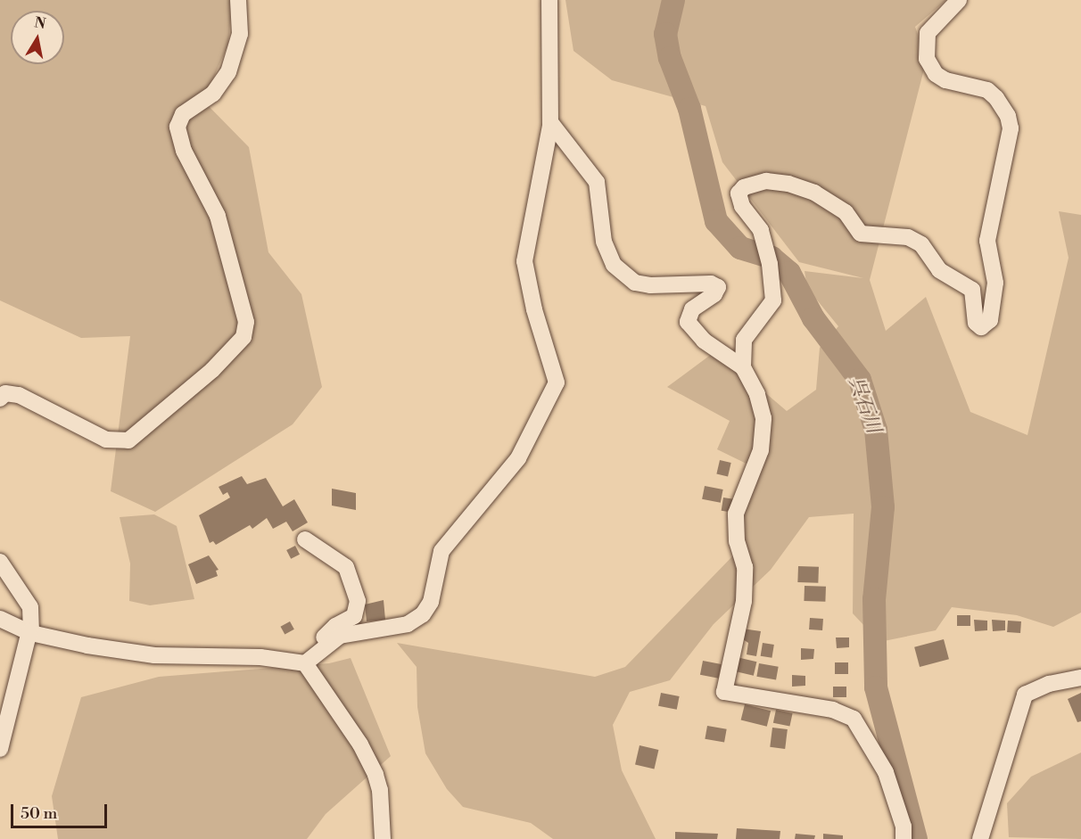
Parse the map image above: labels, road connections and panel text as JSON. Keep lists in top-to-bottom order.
{
  "water": ["呉石川"],
  "scale_bar": "50 m",
  "north": "top"
}
